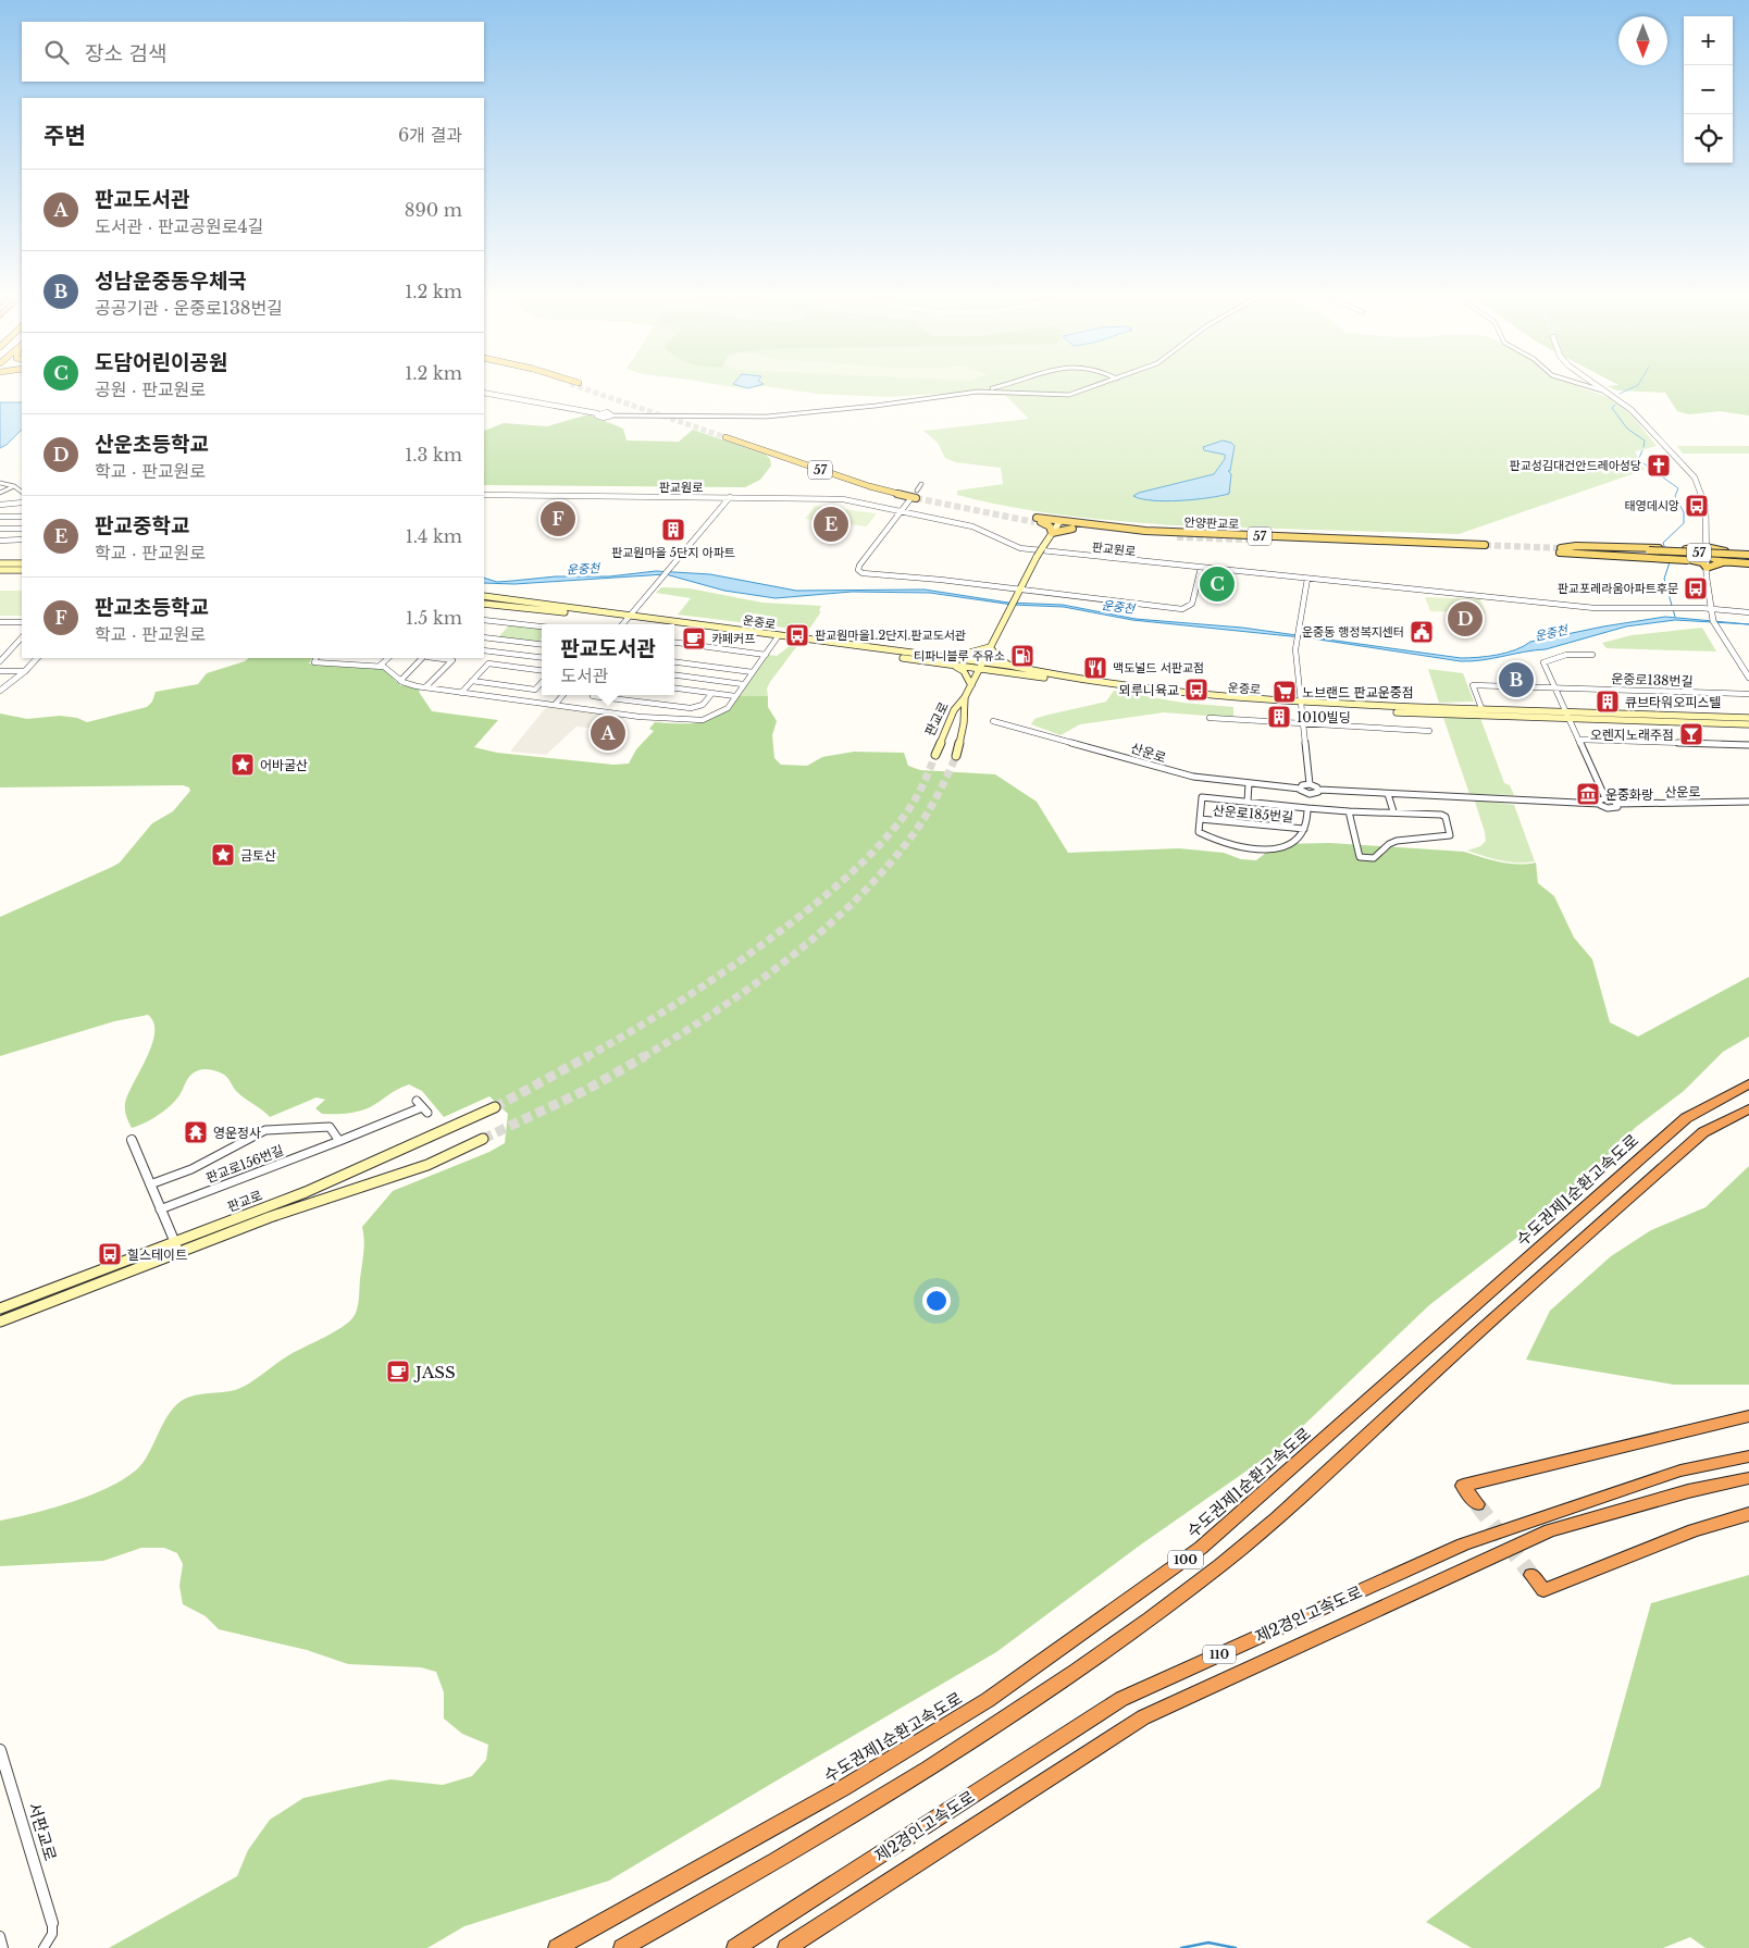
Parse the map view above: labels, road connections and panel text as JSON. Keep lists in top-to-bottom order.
{
  "streets": {
    "highway": [
      "수도권제1순환고속도로",
      "100",
      "제2경인고속도로",
      "110"
    ],
    "main road": [
      "57",
      "안양판교로",
      "운중로",
      "판교로"
    ],
    "street": [
      "판교원로",
      "운중로138번길",
      "산운로",
      "산운로185번길",
      "판교로156번길",
      "서판교로"
    ]
  },
  "crossings": [
    ["운중로", "운중로138번길"],
    ["운중로", "판교로"],
    ["산운로", "산운로185번길"]
  ],
  "water": ["운중천"],
  "places": {
    "church": ["판교성김대건안드레아성당"],
    "bus stop": [
      "태영데시앙",
      "판교포레라움아파트후문",
      "판교원마을1.2단지.판교도서관",
      "뫼루니육교",
      "힐스테이트"
    ],
    "building": ["판교원마을 5단지 아파트", "큐브타워오피스텔", "1010빌딩"],
    "public building": ["운중동 행정복지센터"],
    "cafe": ["카페커프", "JASS"],
    "fuel station": ["티파니블루 주유소"],
    "restaurant": ["맥도널드 서판교점"],
    "supermarket": ["노브랜드 판교운중점"],
    "bar": ["오렌지노래주점"],
    "place": ["어바굴산", "금토산"],
    "museum": ["운중화랑"],
    "temple": ["영운정사"]
  },
  "north": "bottom",
  "page": {
    "map_buttons": ["+", "−"],
    "search": "장소 검색",
    "heading": ["주변", "6개 결과"],
    "list": [
      {
        "mark": "A",
        "name": "판교도서관",
        "note": "도서관 · 판교공원로4길",
        "value": "890 m"
      },
      {
        "mark": "B",
        "name": "성남운중동우체국",
        "note": "공공기관 · 운중로138번길",
        "value": "1.2 km"
      },
      {
        "mark": "C",
        "name": "도담어린이공원",
        "note": "공원 · 판교원로",
        "value": "1.2 km"
      },
      {
        "mark": "D",
        "name": "산운초등학교",
        "note": "학교 · 판교원로",
        "value": "1.3 km"
      },
      {
        "mark": "E",
        "name": "판교중학교",
        "note": "학교 · 판교원로",
        "value": "1.4 km"
      },
      {
        "mark": "F",
        "name": "판교초등학교",
        "note": "학교 · 판교원로",
        "value": "1.5 km"
      }
    ],
    "pins": [
      "F",
      "E",
      "C",
      "D",
      "B",
      "A"
    ],
    "popup": ["판교도서관", "도서관"]
  }
}
